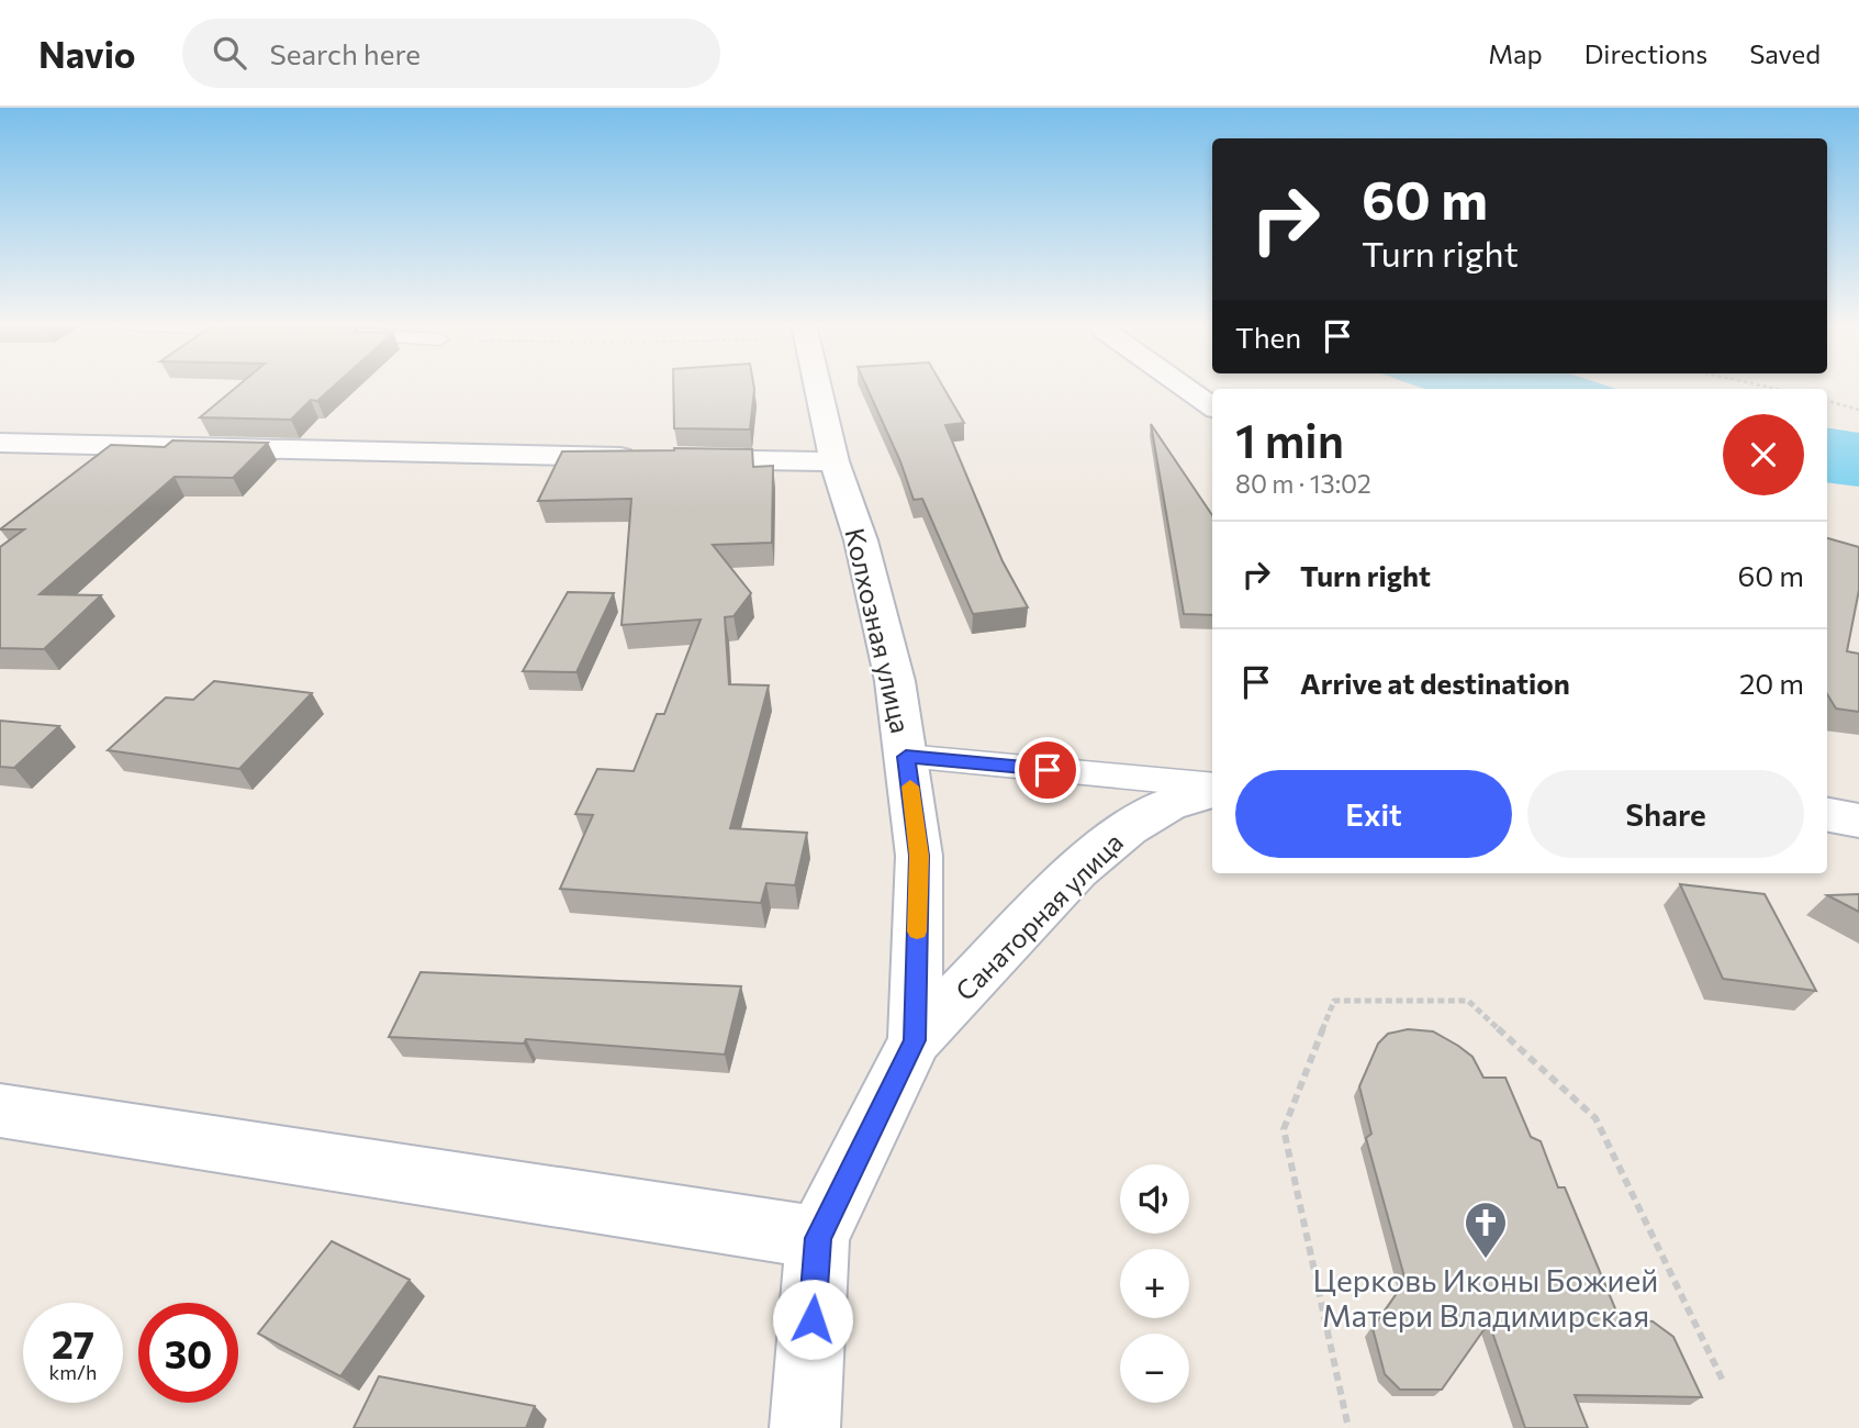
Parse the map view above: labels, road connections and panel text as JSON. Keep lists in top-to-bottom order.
{
  "streets": {
    "street": ["Колхозная улица", "Санаторная улица"]
  },
  "crossings": [
    ["Колхозная улица", "Санаторная улица"]
  ],
  "places": {
    "church": ["Церковь Иконы Божией Матери Владимирская"]
  },
  "page": {
    "header": "Navio",
    "search": "Search here",
    "nav": ["Map", "Directions", "Saved"],
    "turn": ["60 m", "Turn right"],
    "then": "Then",
    "heading": ["1 min", "80 m · 13:02"],
    "list": [
      {
        "name": "Turn right",
        "value": "60 m"
      },
      {
        "name": "Arrive at destination",
        "value": "20 m"
      }
    ],
    "buttons": ["Exit", "Share"],
    "map_buttons": ["+", "−"],
    "speed": "27 km/h",
    "limit": "30"
  }
}
